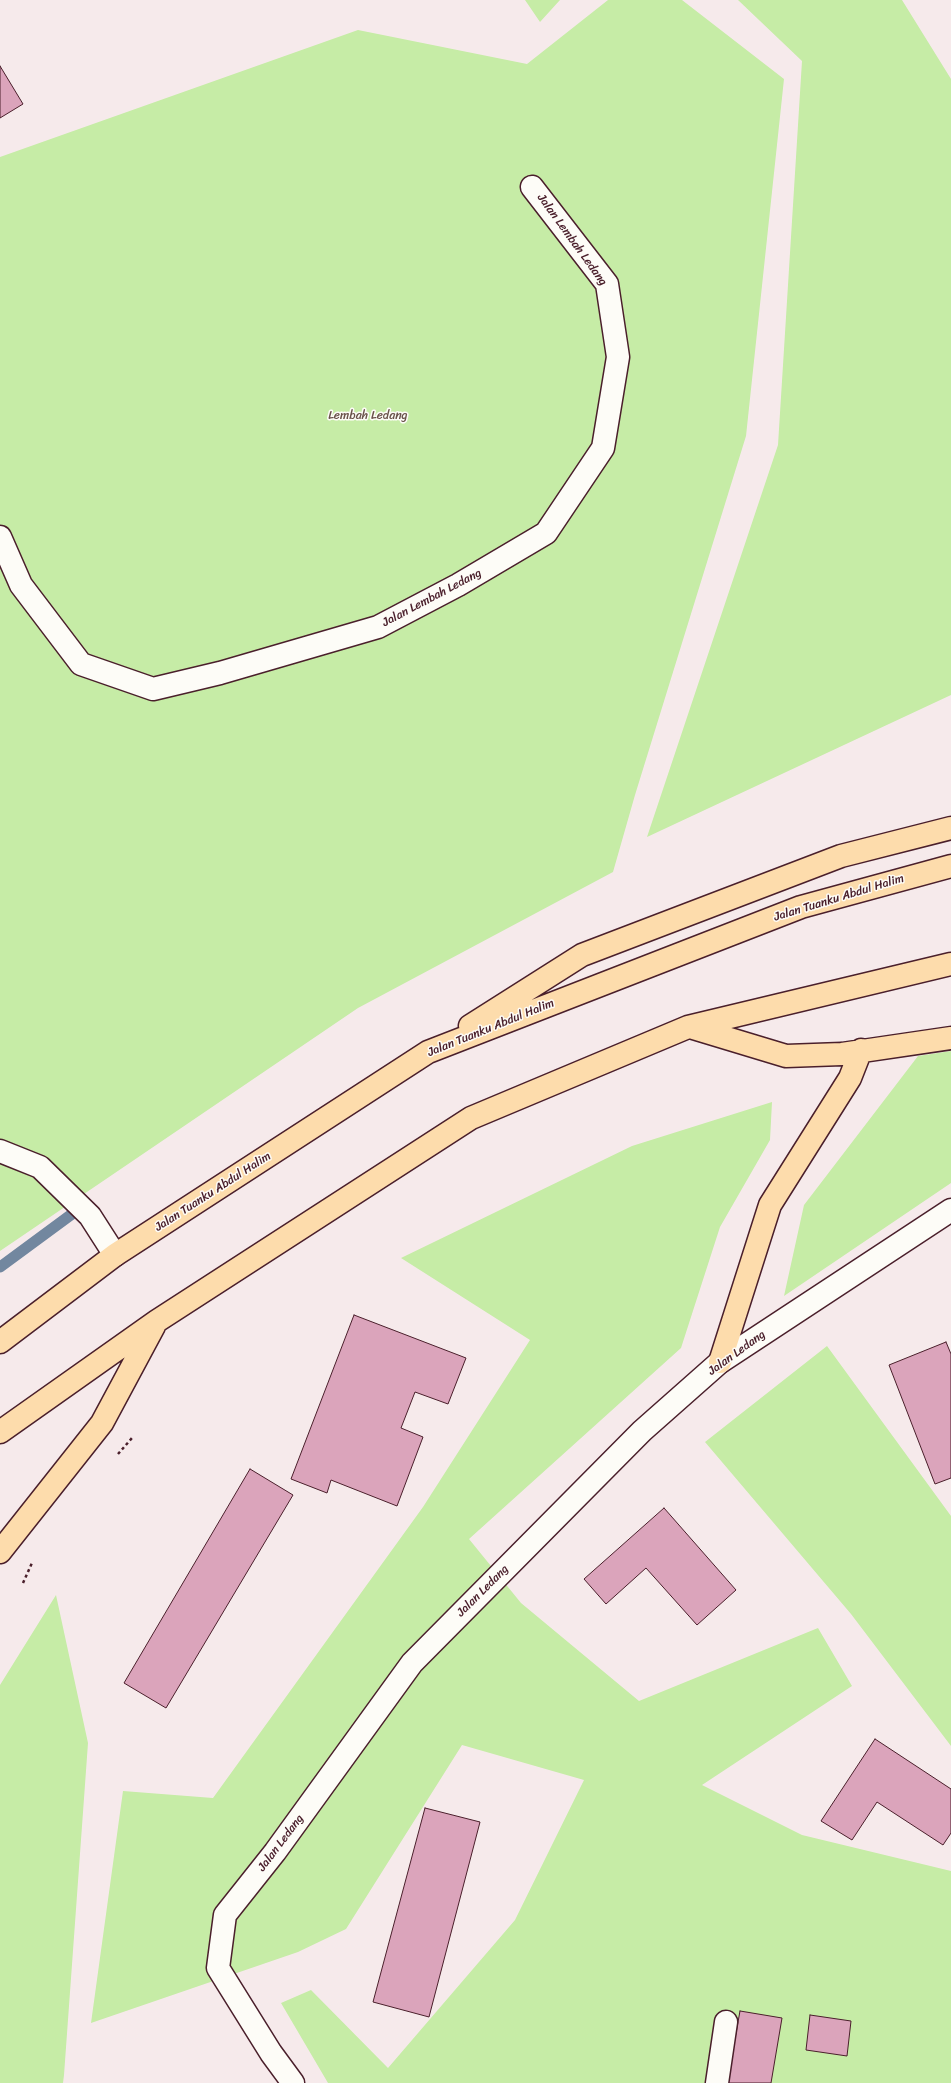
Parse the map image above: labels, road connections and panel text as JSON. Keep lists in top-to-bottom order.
{
  "streets": {
    "main road": ["Jalan Tuanku Abdul Halim"],
    "street": ["Jalan Lembah Ledang", "Jalan Ledang"]
  },
  "parks": ["Lembah Ledang"]
}
